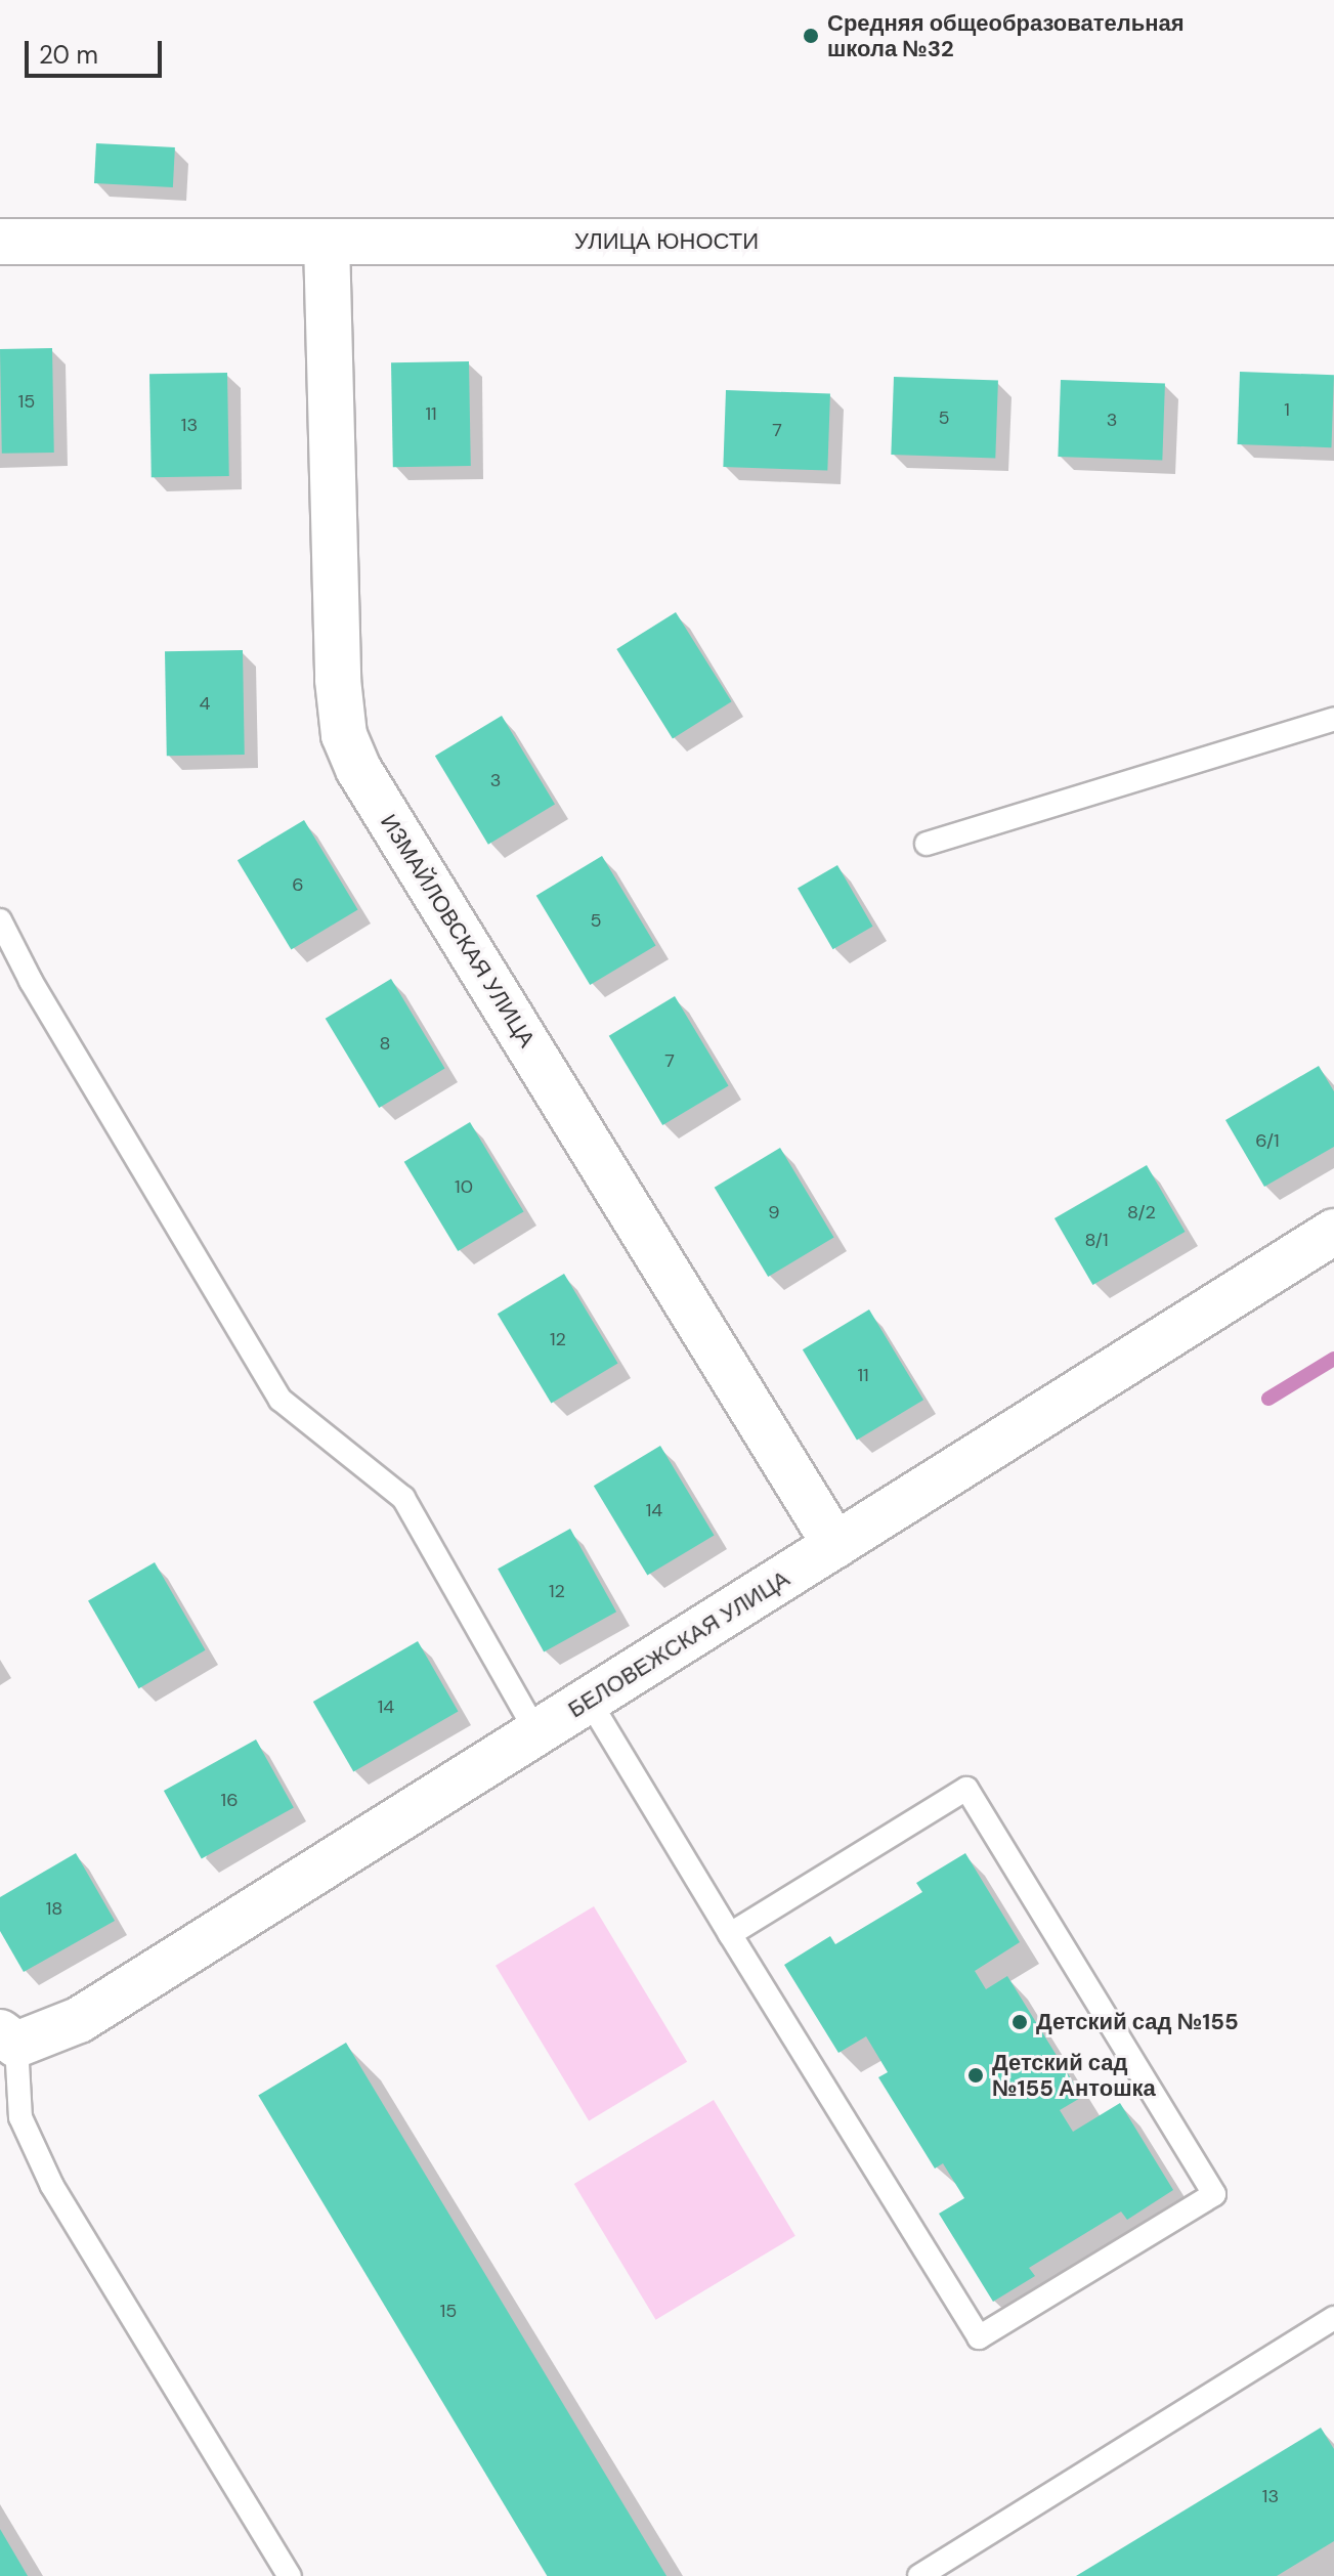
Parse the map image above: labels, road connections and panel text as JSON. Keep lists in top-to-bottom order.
{
  "streets": {
    "street": ["УЛИЦА ЮНОСТИ", "ИЗМАЙЛОВСКАЯ УЛИЦА", "БЕЛОВЕЖСКАЯ УЛИЦА"]
  },
  "crossings": [
    ["УЛИЦА ЮНОСТИ", "ИЗМАЙЛОВСКАЯ УЛИЦА"],
    ["ИЗМАЙЛОВСКАЯ УЛИЦА", "БЕЛОВЕЖСКАЯ УЛИЦА"]
  ],
  "places": ["Средняя общеобразовательная школа №32", "Детский сад №155", "Детский сад №155 Антошка"],
  "house_numbers": [
    "15",
    "1",
    "11",
    "5",
    "3",
    "13",
    "7",
    "4",
    "3",
    "6",
    "5",
    "8",
    "7",
    "6/1",
    "10",
    "9",
    "8/2",
    "8/1",
    "12",
    "11",
    "14",
    "12",
    "14",
    "16",
    "18",
    "15",
    "13"
  ],
  "scale_bar": "20 m"
}
